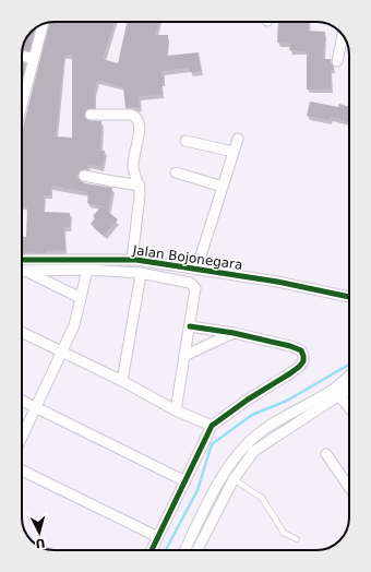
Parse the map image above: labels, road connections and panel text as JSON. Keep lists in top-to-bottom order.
{
  "streets": {
    "street": ["Jalan Bojonegara"]
  },
  "north": "bottom"
}
